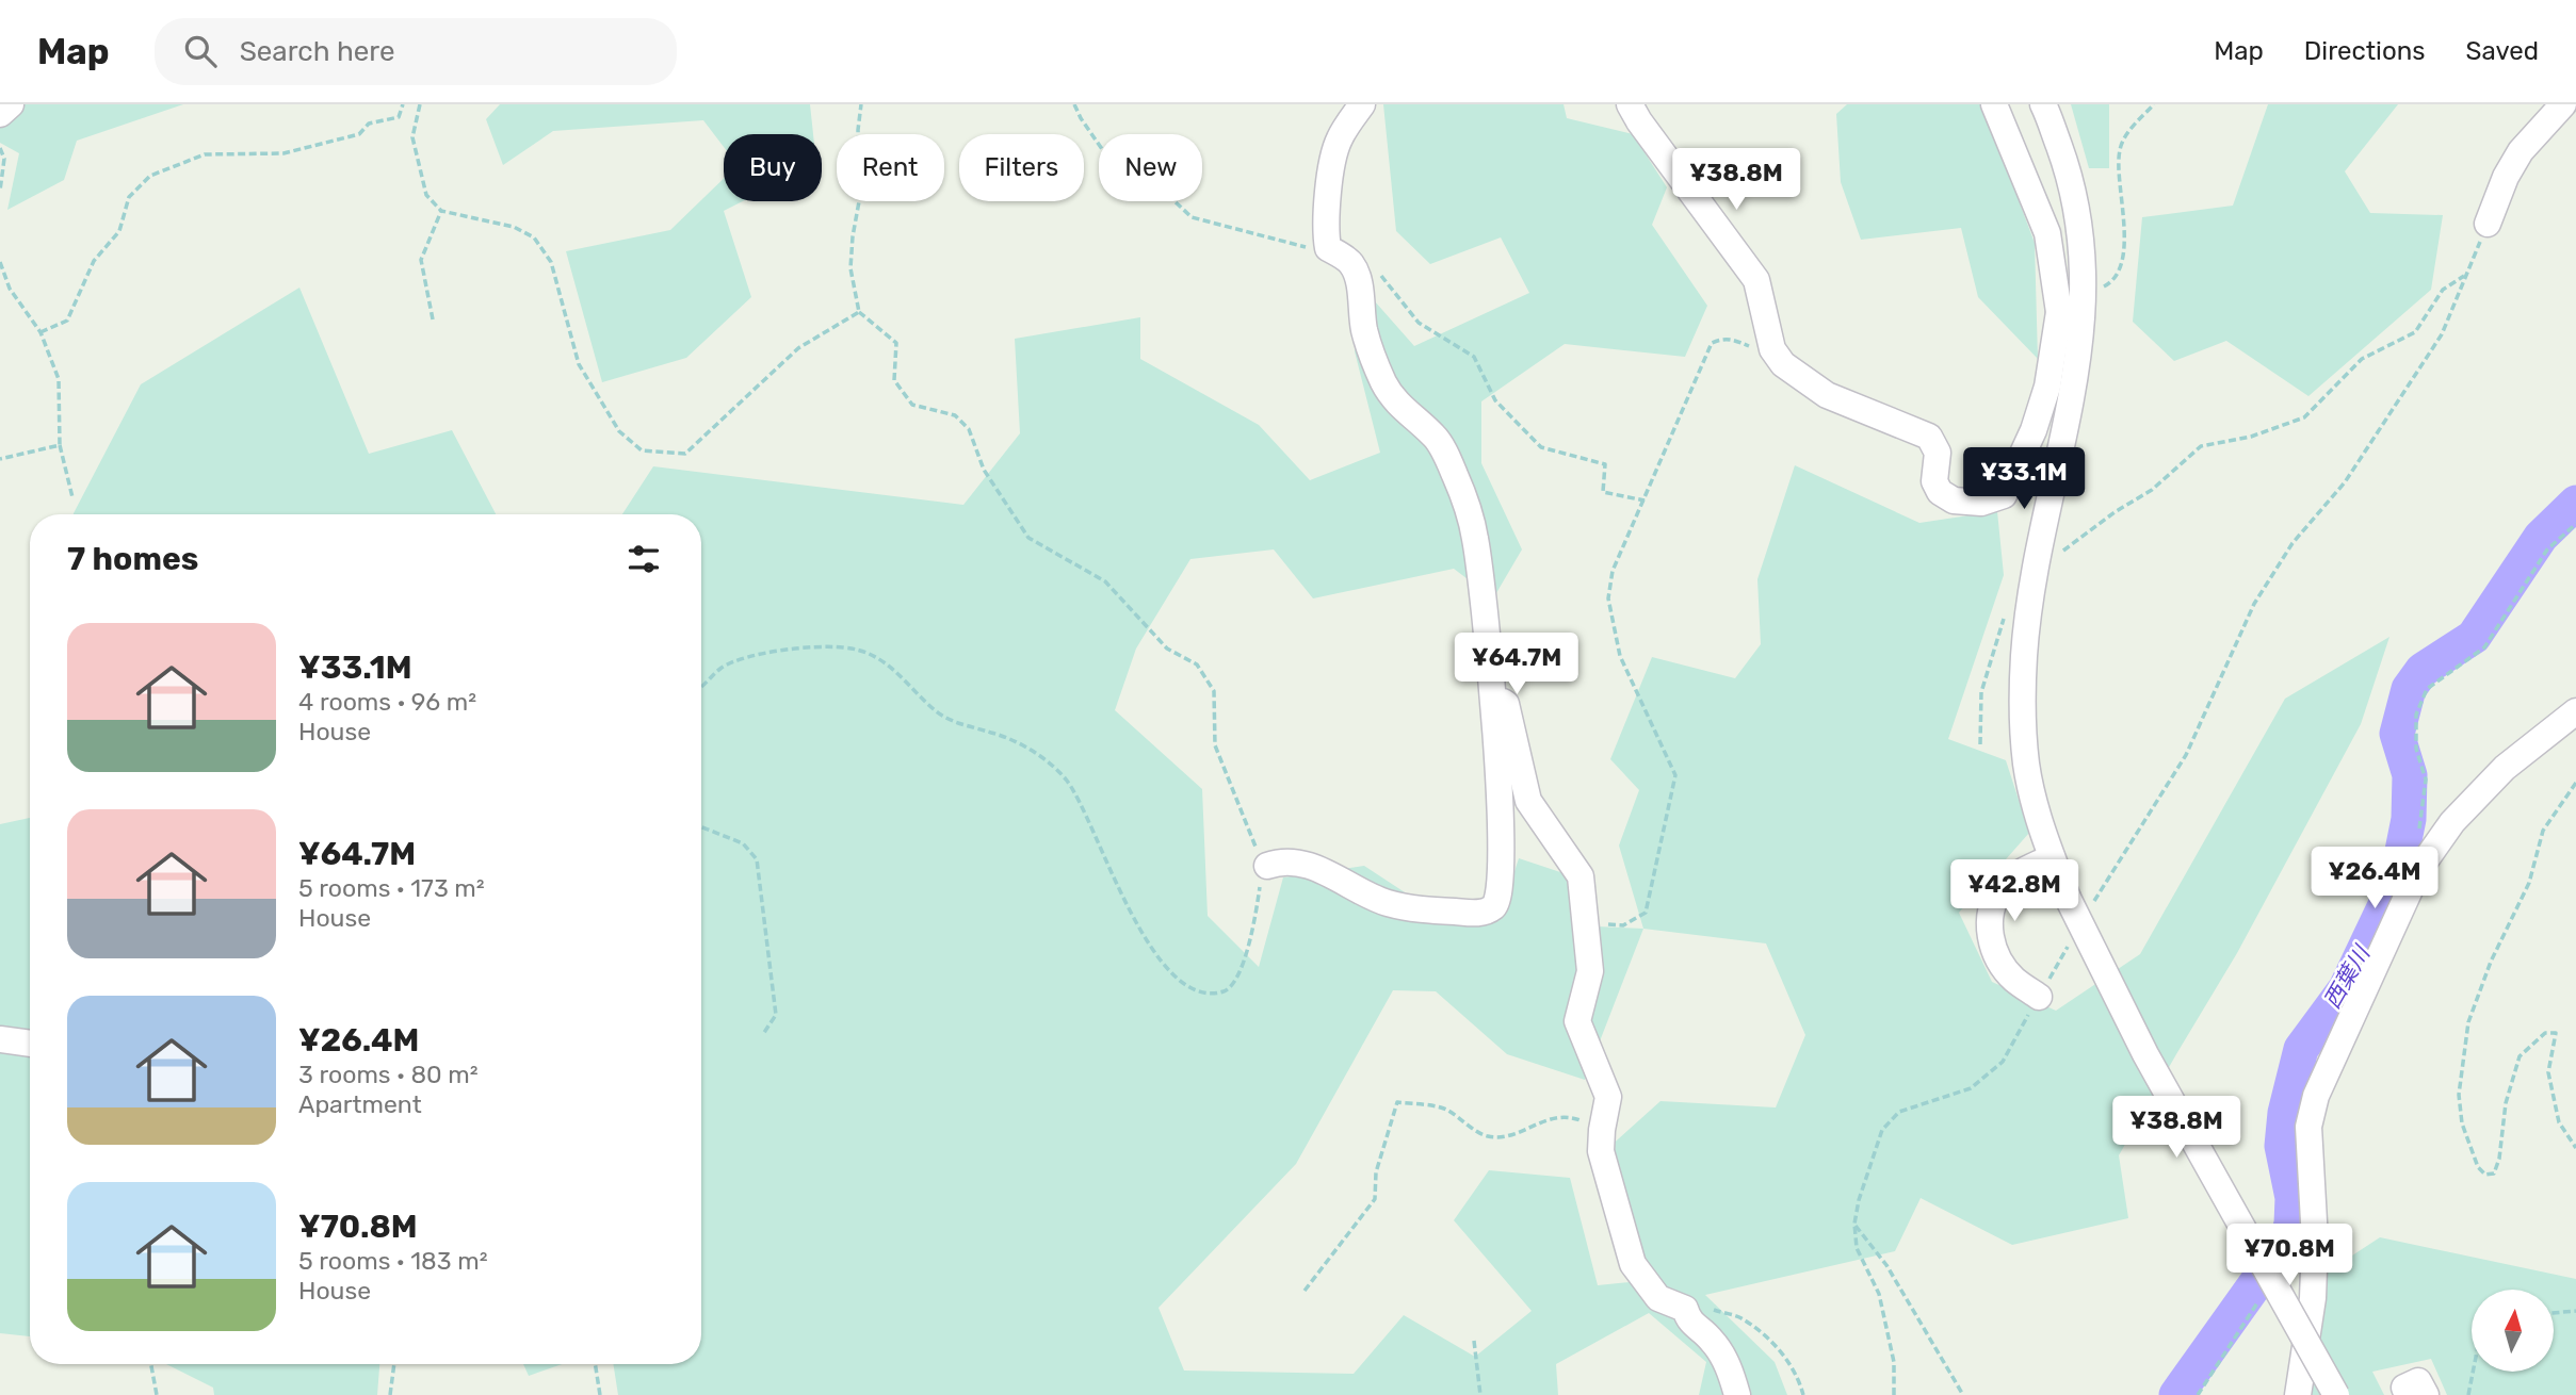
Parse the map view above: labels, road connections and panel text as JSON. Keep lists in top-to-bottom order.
{
  "water": ["西葉川"],
  "north": "top",
  "page": {
    "header": "Map",
    "search": "Search here",
    "nav": ["Map", "Directions", "Saved"],
    "chip": [
      "Buy",
      "Rent",
      "Filters",
      "New"
    ],
    "price": [
      "¥38.8M",
      "¥33.1M",
      "¥64.7M",
      "¥26.4M",
      "¥42.8M",
      "¥38.8M",
      "¥70.8M"
    ],
    "heading": "7 homes",
    "list": [
      {
        "name": "¥33.1M",
        "note": "4 rooms · 96 m² · House"
      },
      {
        "name": "¥64.7M",
        "note": "5 rooms · 173 m² · House"
      },
      {
        "name": "¥26.4M",
        "note": "3 rooms · 80 m² · Apartment"
      },
      {
        "name": "¥70.8M",
        "note": "5 rooms · 183 m² · House"
      }
    ]
  }
}
